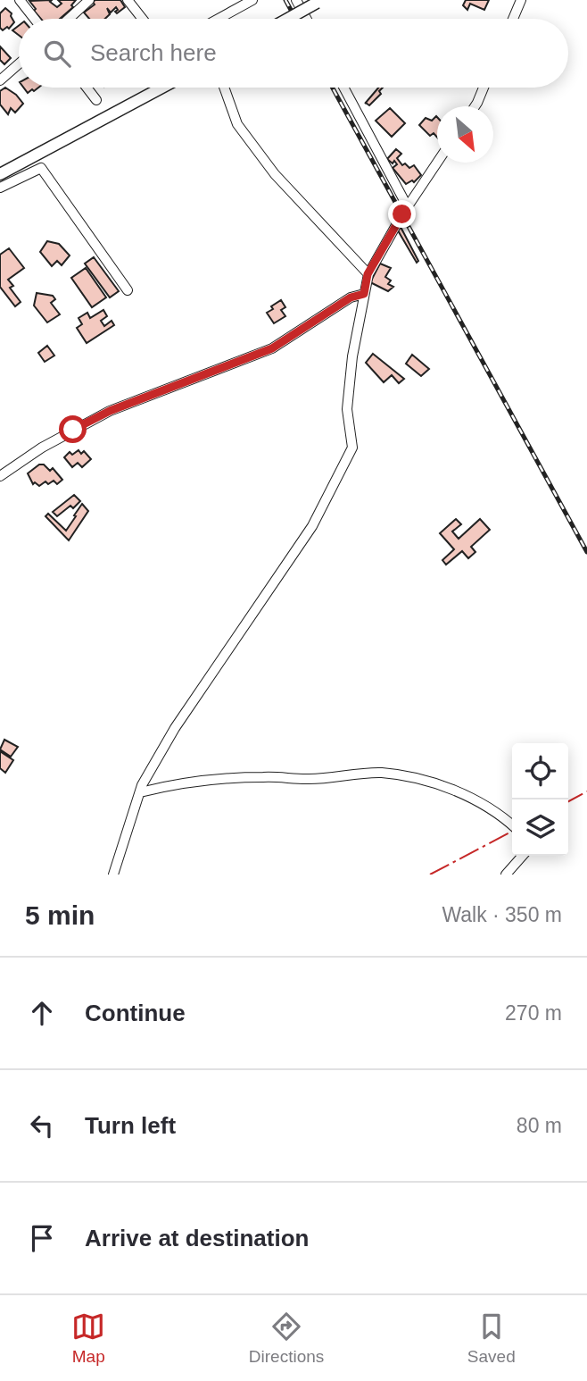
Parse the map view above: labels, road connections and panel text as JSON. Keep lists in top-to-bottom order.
{
  "north": "bottom right",
  "page": {
    "search": "Search here",
    "heading": ["5 min", "Walk · 350 m"],
    "list": [
      ["Continue", "270 m"],
      ["Turn left", "80 m"],
      "Arrive at destination"
    ],
    "nav": ["Map", "Directions", "Saved"]
  }
}
